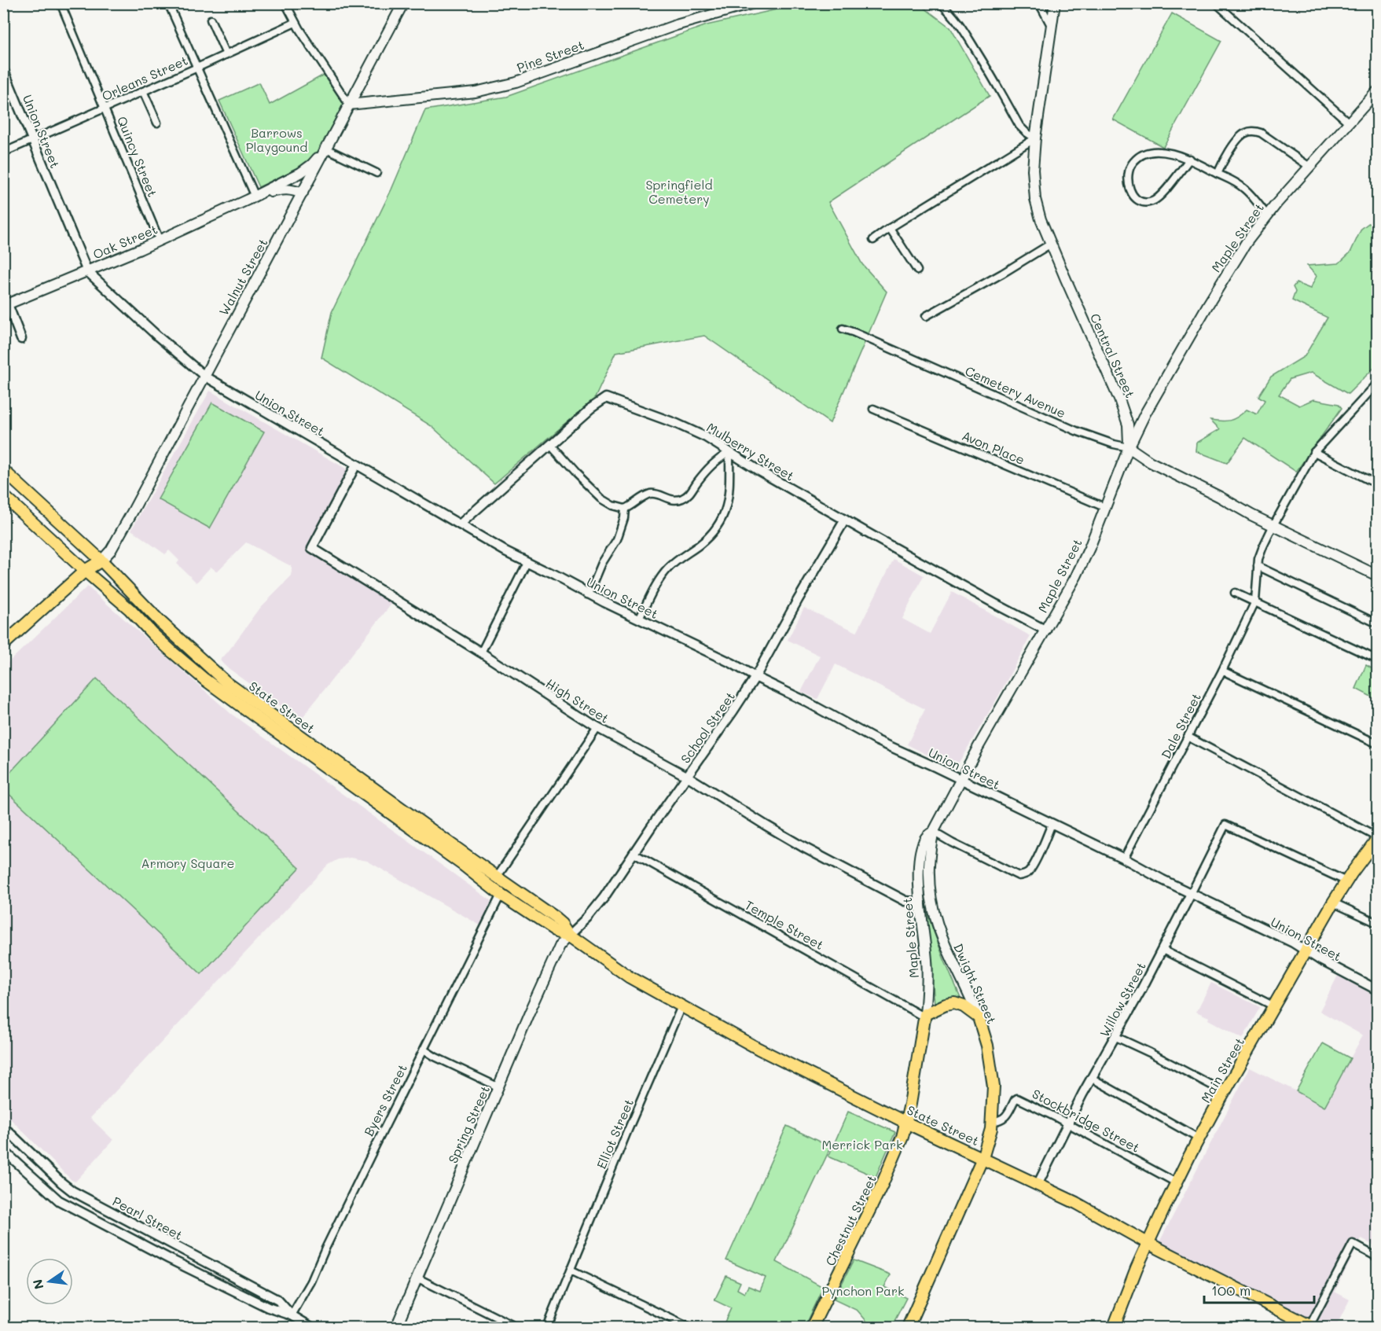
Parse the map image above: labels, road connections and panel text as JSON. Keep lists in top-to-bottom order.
{
  "streets": {
    "main road": [
      "Pine Street",
      "Maple Street",
      "Oak Street",
      "Walnut Street",
      "Central Street",
      "State Street",
      "Dwight Street",
      "Main Street",
      "Spring Street",
      "Chestnut Street"
    ],
    "street": [
      "Orleans Street",
      "Union Street",
      "Quincy Street",
      "Cemetery Avenue",
      "Avon Place",
      "Mulberry Street",
      "High Street",
      "Dale Street",
      "School Street",
      "Temple Street",
      "Willow Street",
      "Byers Street",
      "Stockbridge Street",
      "Elliot Street",
      "Pearl Street"
    ]
  },
  "crossings": [
    ["Pine Street", "Walnut Street"],
    ["Orleans Street", "Union Street"],
    ["Orleans Street", "Quincy Street"],
    ["Union Street", "Maple Street"],
    ["Union Street", "Oak Street"],
    ["Union Street", "Walnut Street"],
    ["Union Street", "Mulberry Street"],
    ["Union Street", "High Street"],
    ["Union Street", "Dale Street"],
    ["Union Street", "School Street"],
    ["Union Street", "Willow Street"],
    ["Union Street", "Main Street"],
    ["Quincy Street", "Oak Street"],
    ["Maple Street", "Central Street"],
    ["Maple Street", "Cemetery Avenue"],
    ["Maple Street", "Avon Place"],
    ["Maple Street", "Mulberry Street"],
    ["Maple Street", "High Street"],
    ["Maple Street", "State Street"],
    ["Maple Street", "Temple Street"],
    ["Maple Street", "Dwight Street"],
    ["Maple Street", "Chestnut Street"],
    ["Oak Street", "Walnut Street"],
    ["Walnut Street", "State Street"],
    ["Central Street", "Cemetery Avenue"],
    ["Mulberry Street", "School Street"],
    ["High Street", "School Street"],
    ["State Street", "School Street"],
    ["State Street", "Dwight Street"],
    ["State Street", "Willow Street"],
    ["State Street", "Main Street"],
    ["State Street", "Byers Street"],
    ["State Street", "Spring Street"],
    ["State Street", "Elliot Street"],
    ["State Street", "Chestnut Street"],
    ["School Street", "Temple Street"],
    ["School Street", "Spring Street"],
    ["Dwight Street", "Stockbridge Street"],
    ["Willow Street", "Main Street"],
    ["Willow Street", "Stockbridge Street"],
    ["Main Street", "Stockbridge Street"],
    ["Byers Street", "Pearl Street"]
  ],
  "parks": [
    "Barrows Playgound",
    "Springfield Cemetery",
    "Armory Square",
    "Merrick Park",
    "Pynchon Park"
  ],
  "scale_bar": "100 m",
  "north": "left"
}
